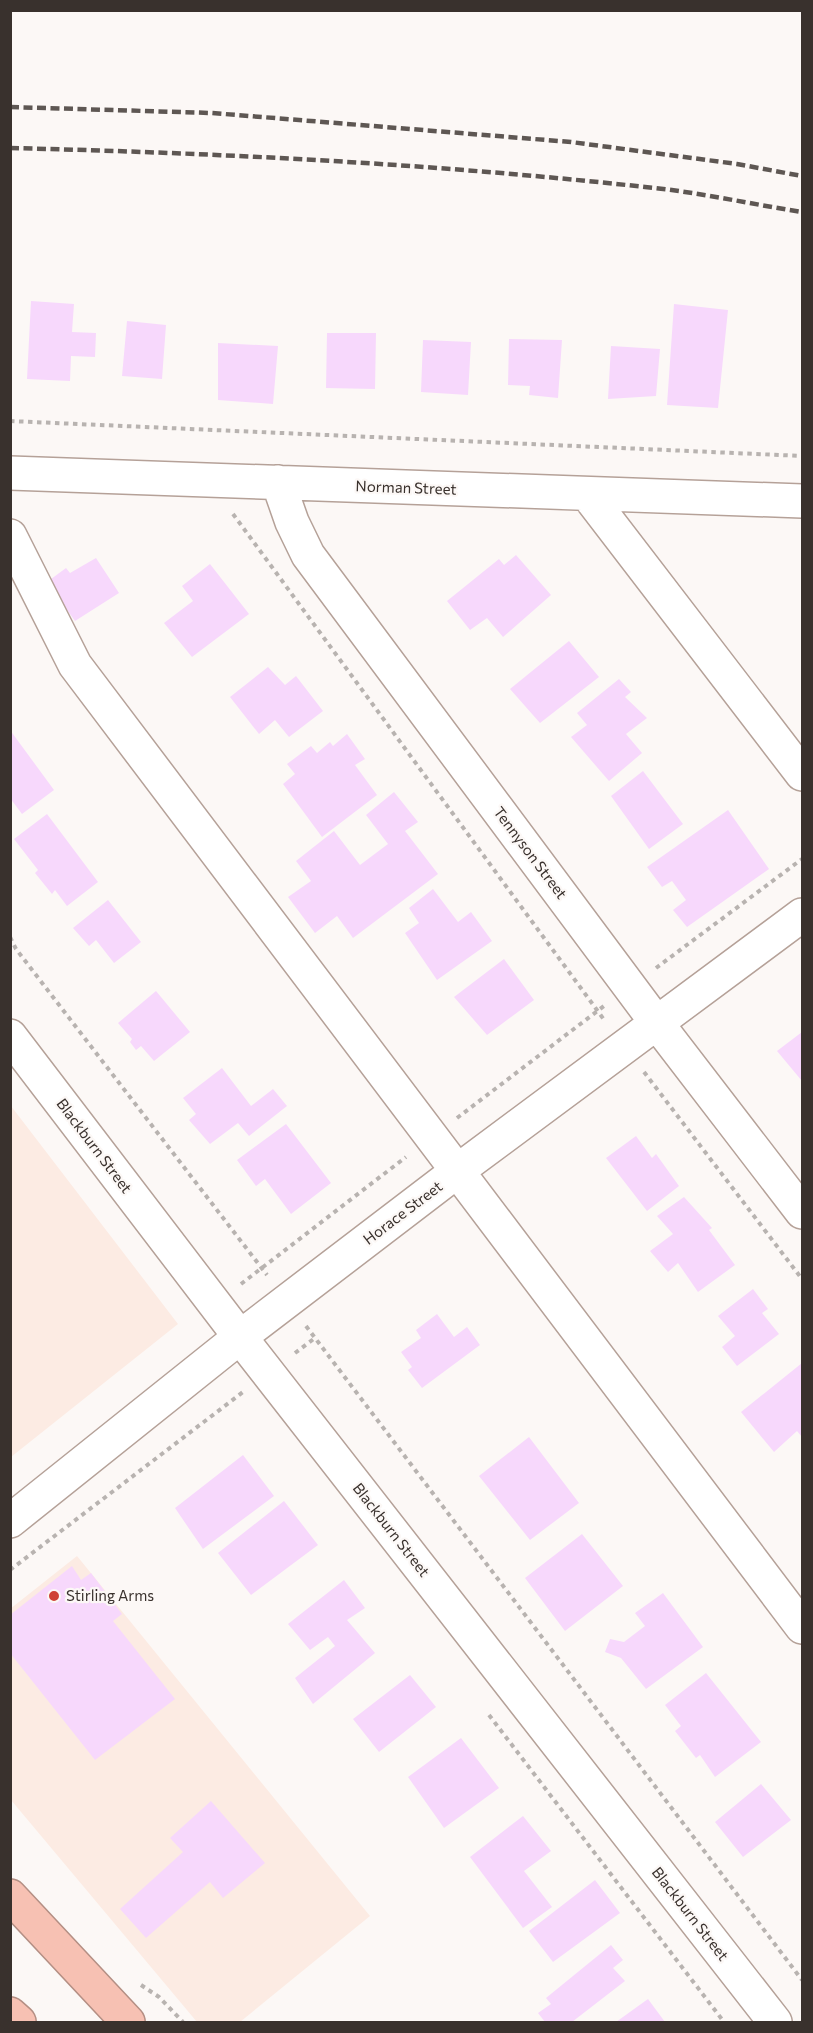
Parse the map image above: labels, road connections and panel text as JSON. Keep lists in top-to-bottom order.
{
  "streets": {
    "street": [
      "Norman Street",
      "Tennyson Street",
      "Blackburn Street",
      "Horace Street"
    ]
  },
  "crossings": [
    ["Norman Street", "Tennyson Street"],
    ["Tennyson Street", "Horace Street"],
    ["Blackburn Street", "Horace Street"]
  ],
  "places": ["Stirling Arms"]
}
